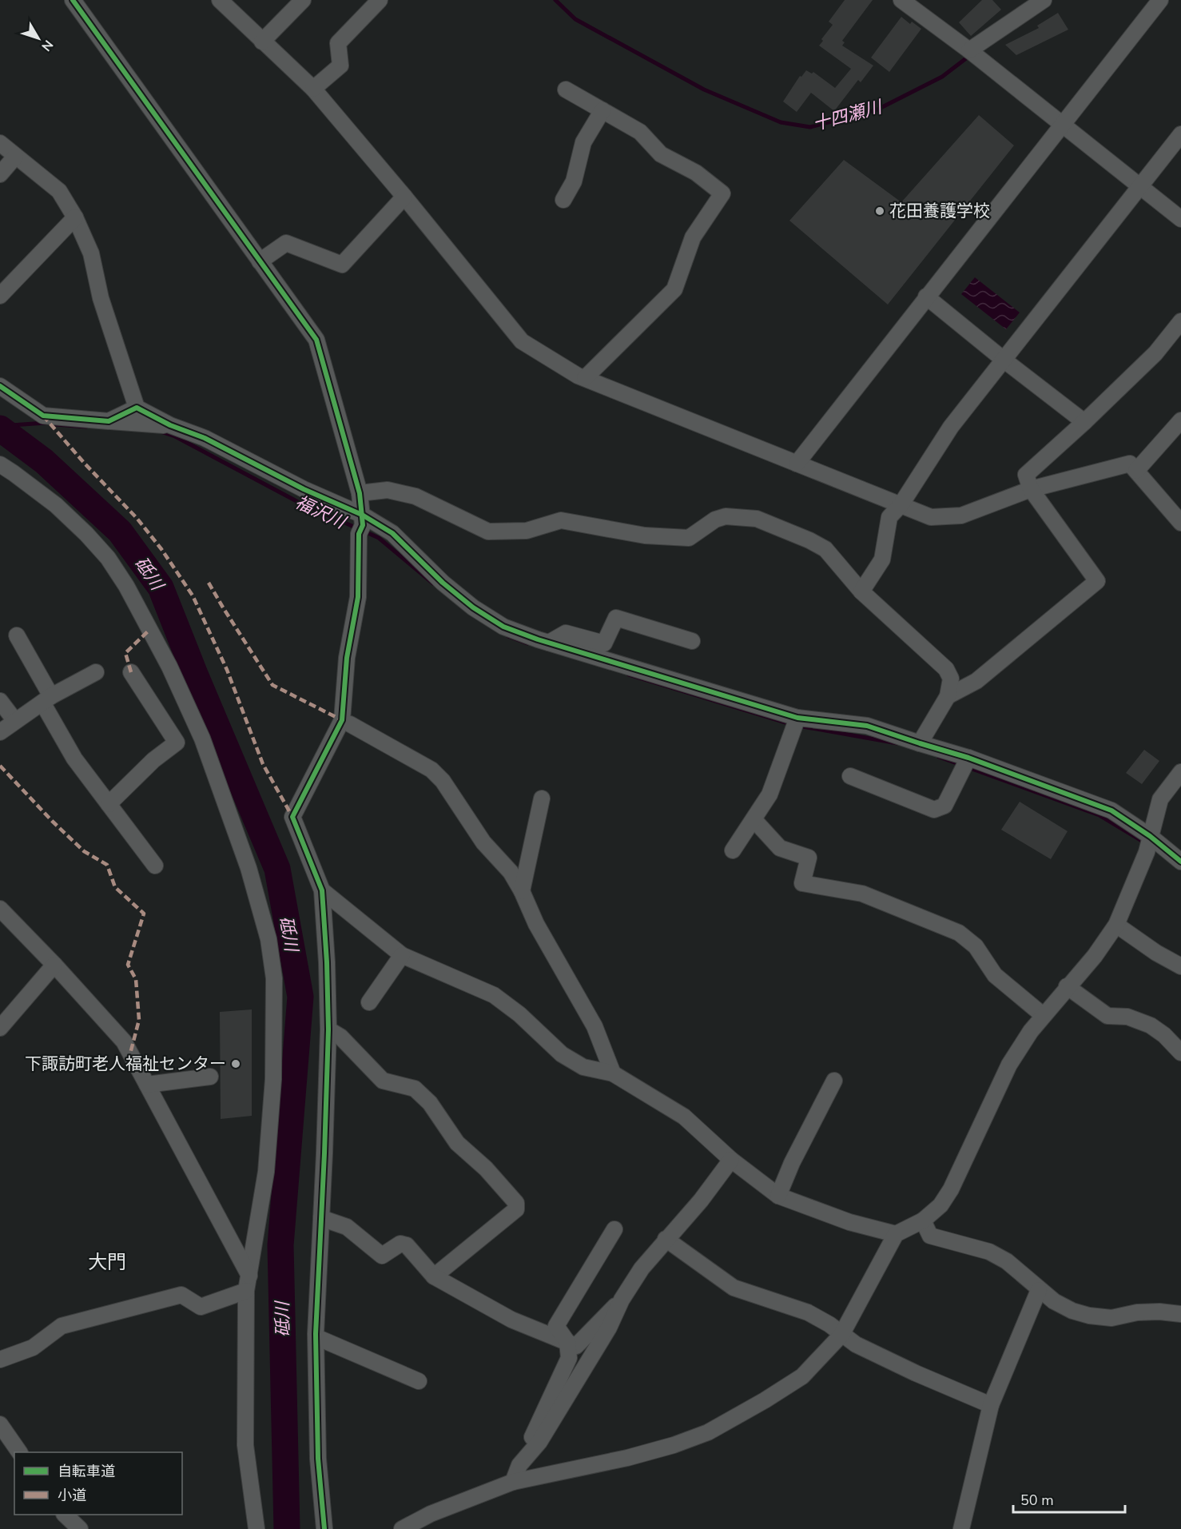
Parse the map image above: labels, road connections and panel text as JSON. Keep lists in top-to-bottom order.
{
  "districts": ["大門"],
  "water": ["十四瀬川", "福沢川", "砥川"],
  "places": ["花田養護学校", "下諏訪町老人福祉センター"],
  "legend": ["自転車道", "小道"],
  "scale_bar": "50 m",
  "north": "bottom right"
}
